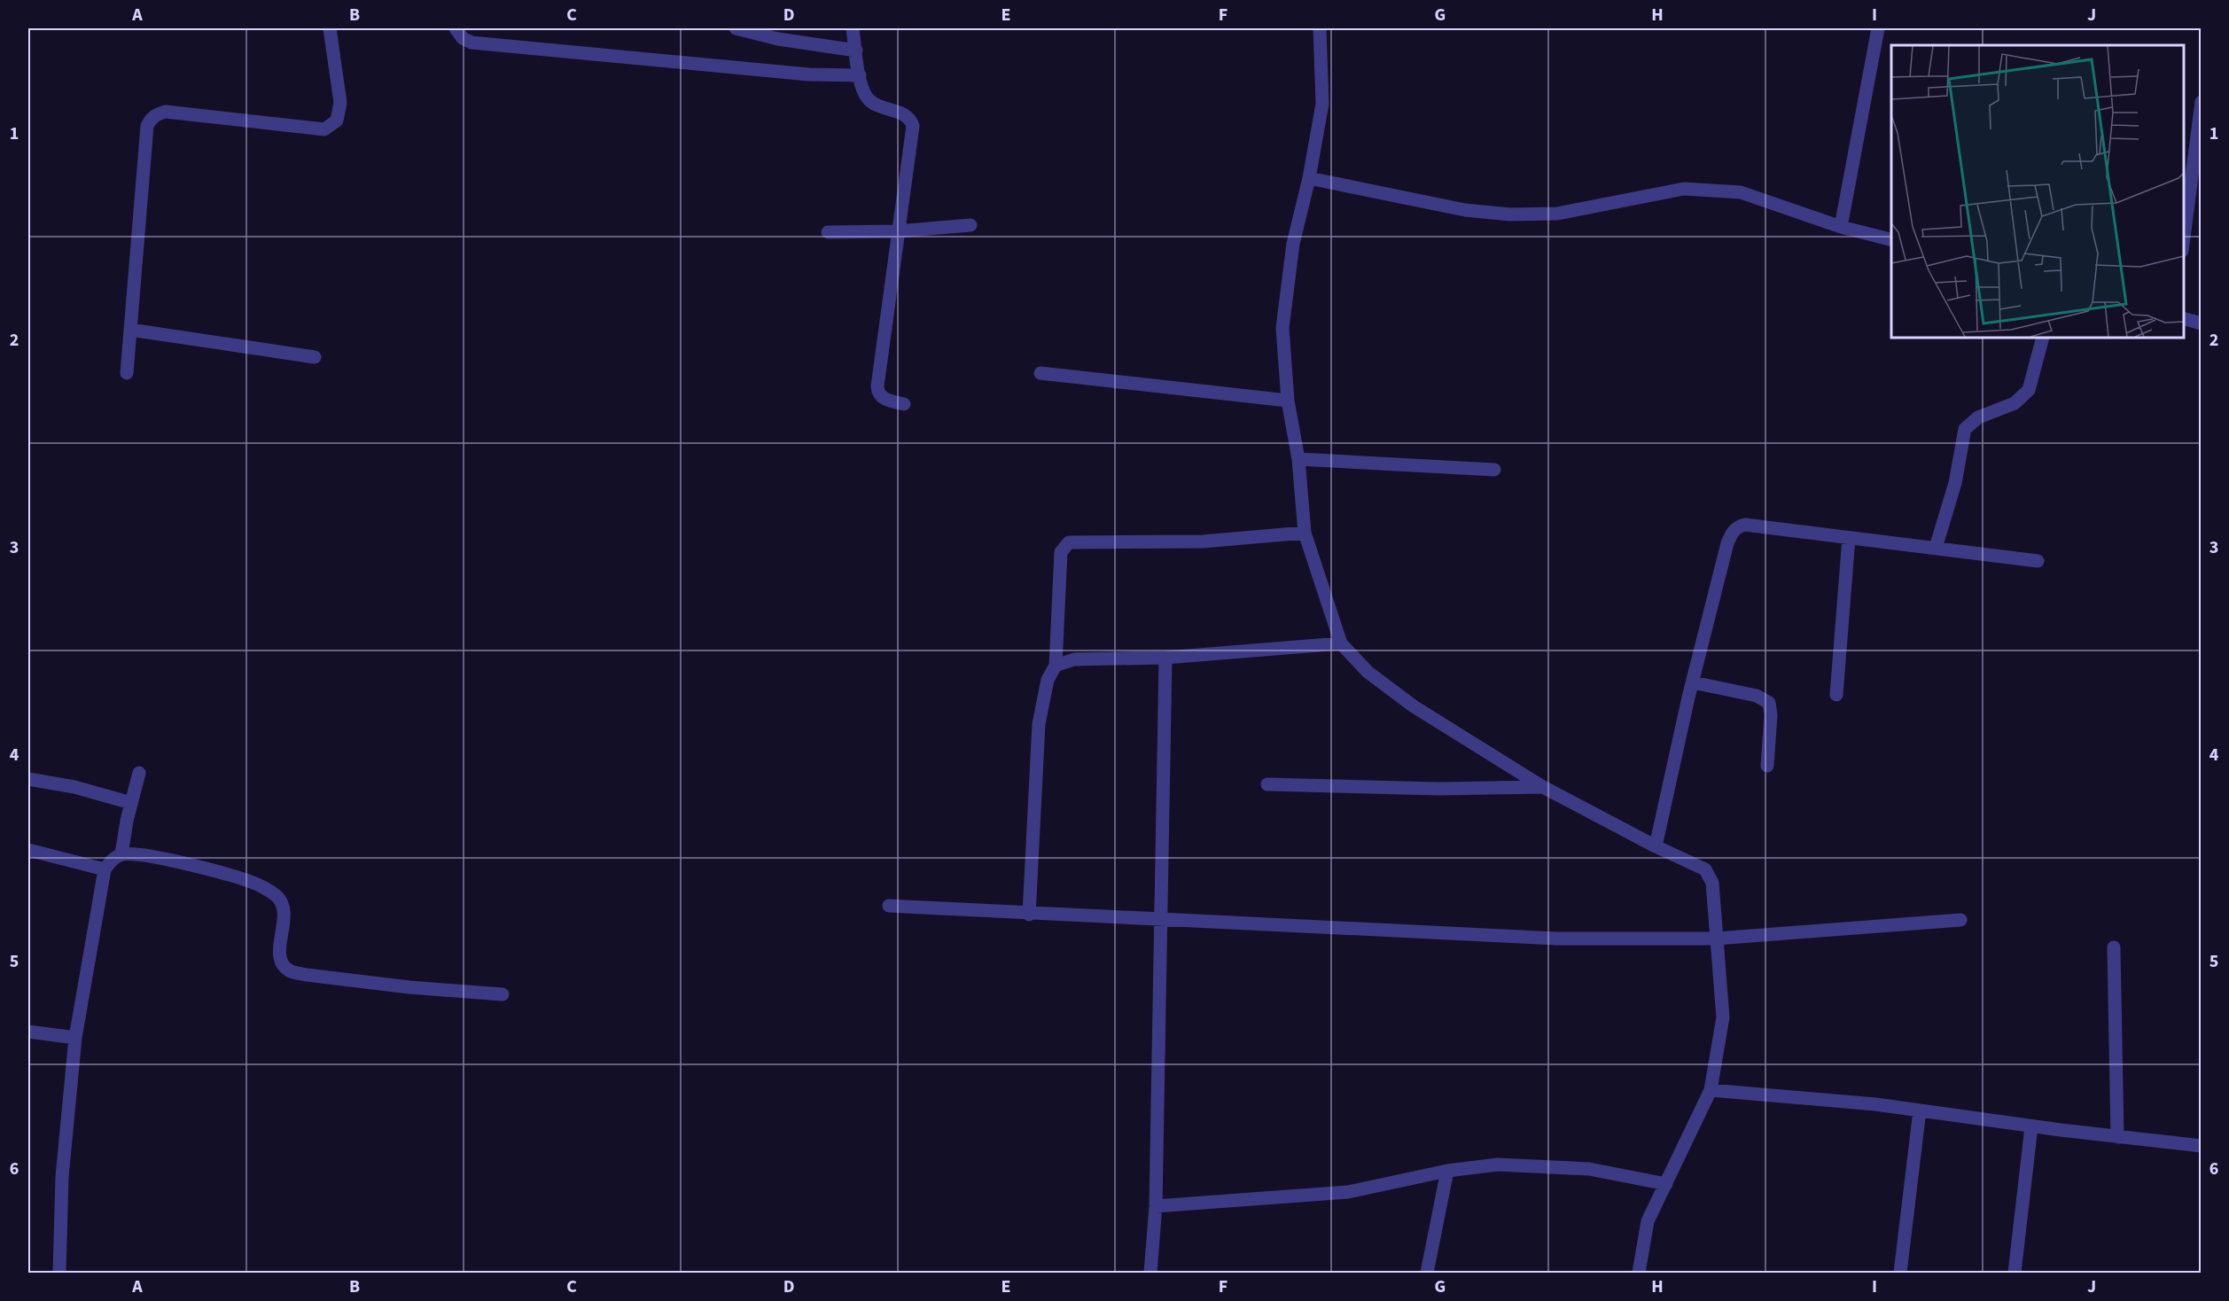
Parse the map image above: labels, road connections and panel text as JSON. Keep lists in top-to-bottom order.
{
  "grid": {
    "columns": [
      "A",
      "B",
      "C",
      "D",
      "E",
      "F",
      "G",
      "H",
      "I",
      "J"
    ],
    "rows": [
      "1",
      "2",
      "3",
      "4",
      "5",
      "6"
    ]
  }
}
